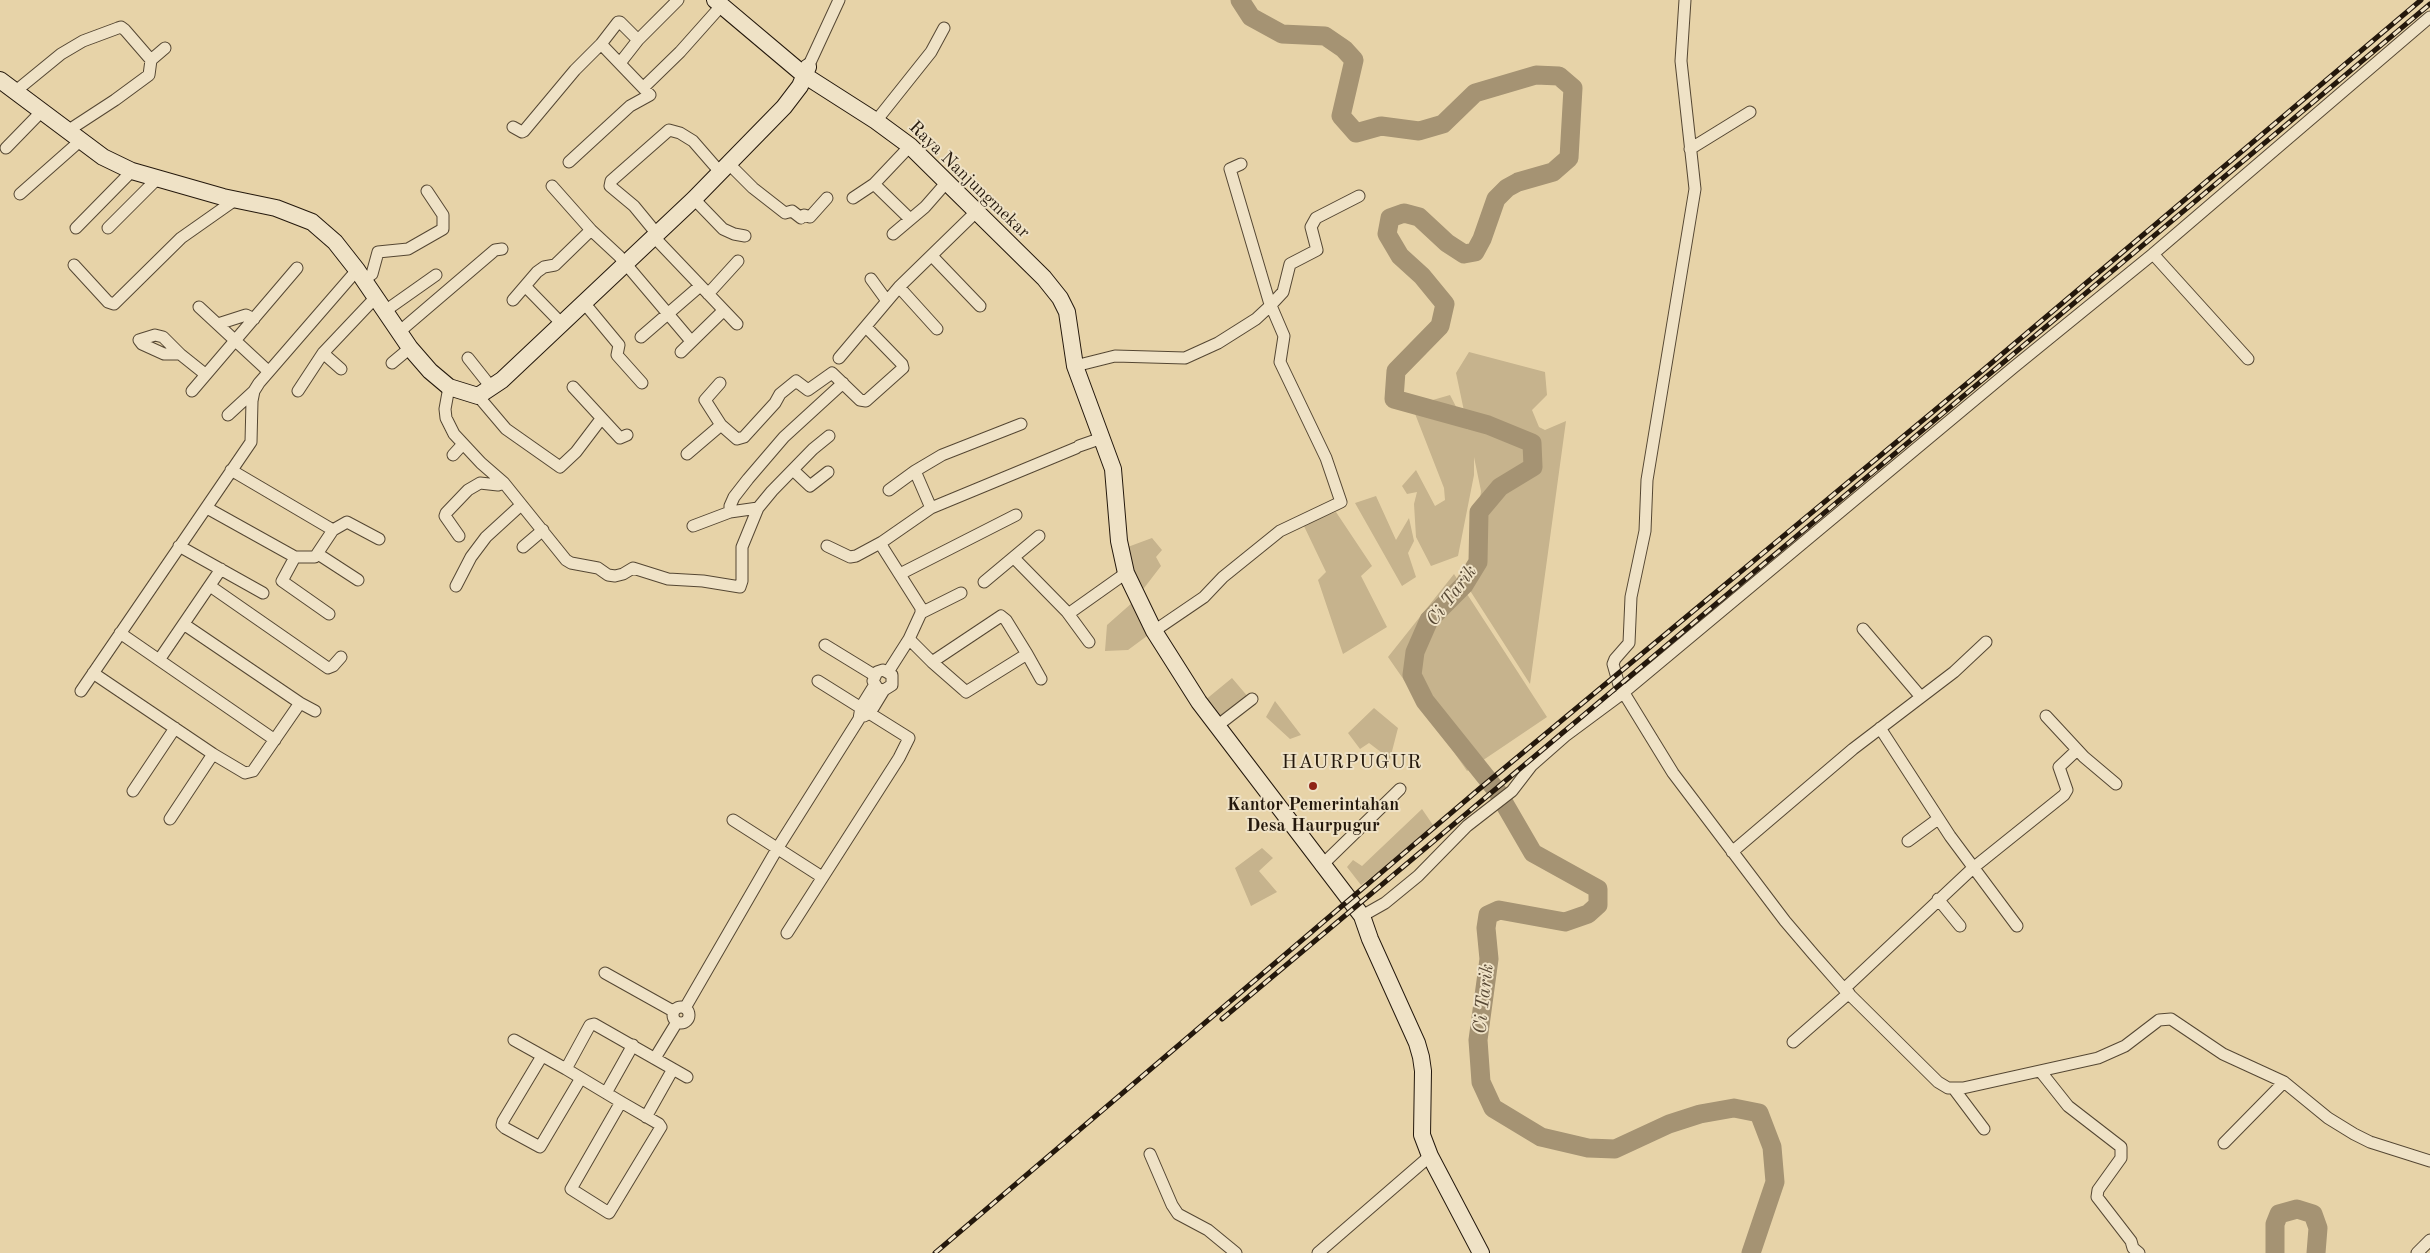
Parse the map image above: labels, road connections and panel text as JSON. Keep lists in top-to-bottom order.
{
  "streets": {
    "main road": ["Raya Nanjungmekar"]
  },
  "districts": ["HAURPUGUR"],
  "water": ["Ci Tarik"],
  "places": ["Kantor Pemerintahan Desa Haurpugur"]
}
